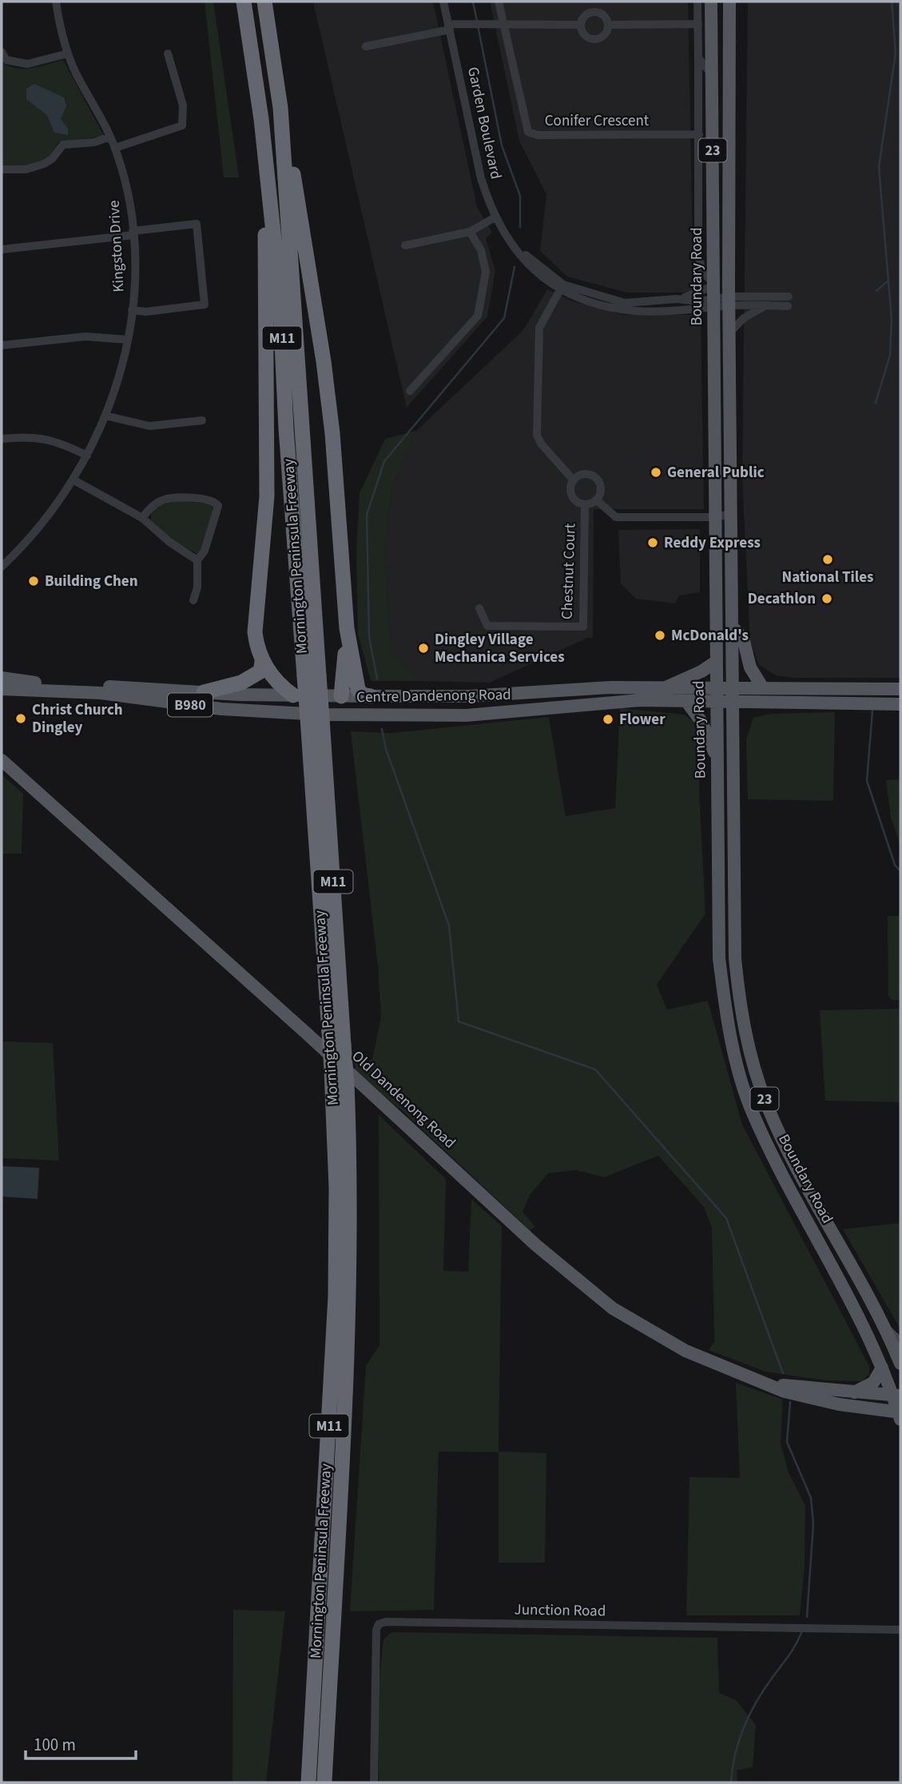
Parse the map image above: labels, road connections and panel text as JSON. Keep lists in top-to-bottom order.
{
  "streets": {
    "highway": ["M11", "Mornington Peninsula Freeway"],
    "main road": [
      "23",
      "Boundary Road",
      "Centre Dandenong Road",
      "B980",
      "Old Dandenong Road"
    ],
    "street": [
      "Conifer Crescent",
      "Garden Boulevard",
      "Kingston Drive",
      "Chestnut Court",
      "Junction Road"
    ]
  },
  "crossings": [
    ["Garden Boulevard", "Boundary Road"],
    ["Boundary Road", "Centre Dandenong Road"],
    ["Boundary Road", "Old Dandenong Road"],
    ["Mornington Peninsula Freeway", "Centre Dandenong Road"]
  ],
  "places": [
    "General Public",
    "Reddy Express",
    "National Tiles",
    "Building Chen",
    "Decathlon",
    "McDonald's",
    "Dingley Village Mechanica Services",
    "Christ Church Dingley",
    "Flower"
  ],
  "scale_bar": "100 m"
}
